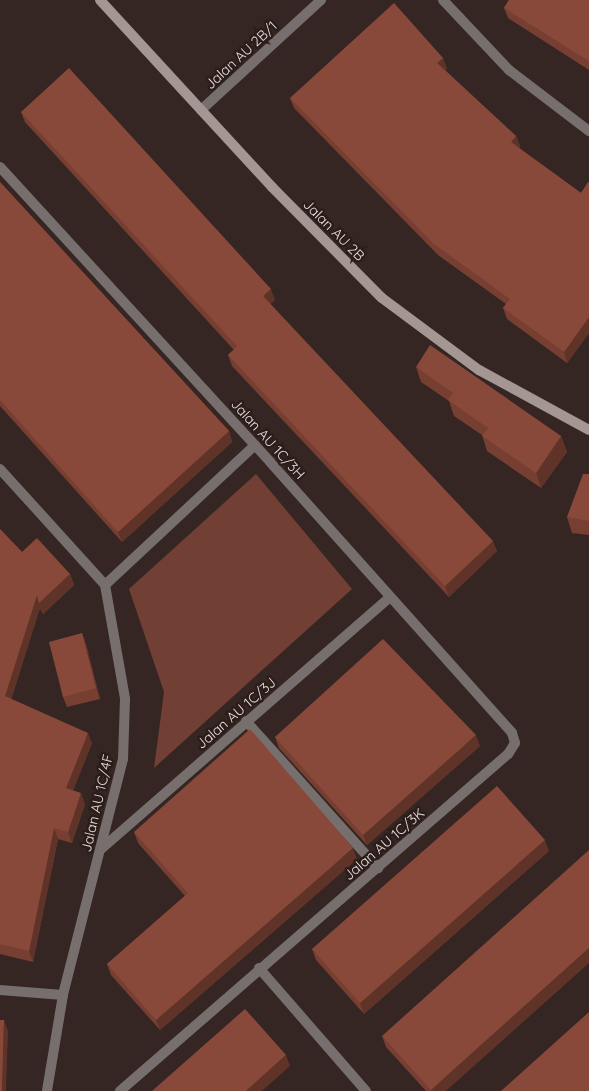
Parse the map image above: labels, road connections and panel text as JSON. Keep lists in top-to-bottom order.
{
  "streets": {
    "street": [
      "Jalan AU 2B/1",
      "Jalan AU 2B",
      "Jalan AU 1C/3H",
      "Jalan AU 1C/3J",
      "Jalan AU 1C/4F",
      "Jalan AU 1C/3K"
    ]
  },
  "crossings": [
    ["Jalan AU 2B/1", "Jalan AU 2B"],
    ["Jalan AU 1C/3H", "Jalan AU 1C/3J"],
    ["Jalan AU 1C/3H", "Jalan AU 1C/3K"],
    ["Jalan AU 1C/3J", "Jalan AU 1C/4F"]
  ]
}
